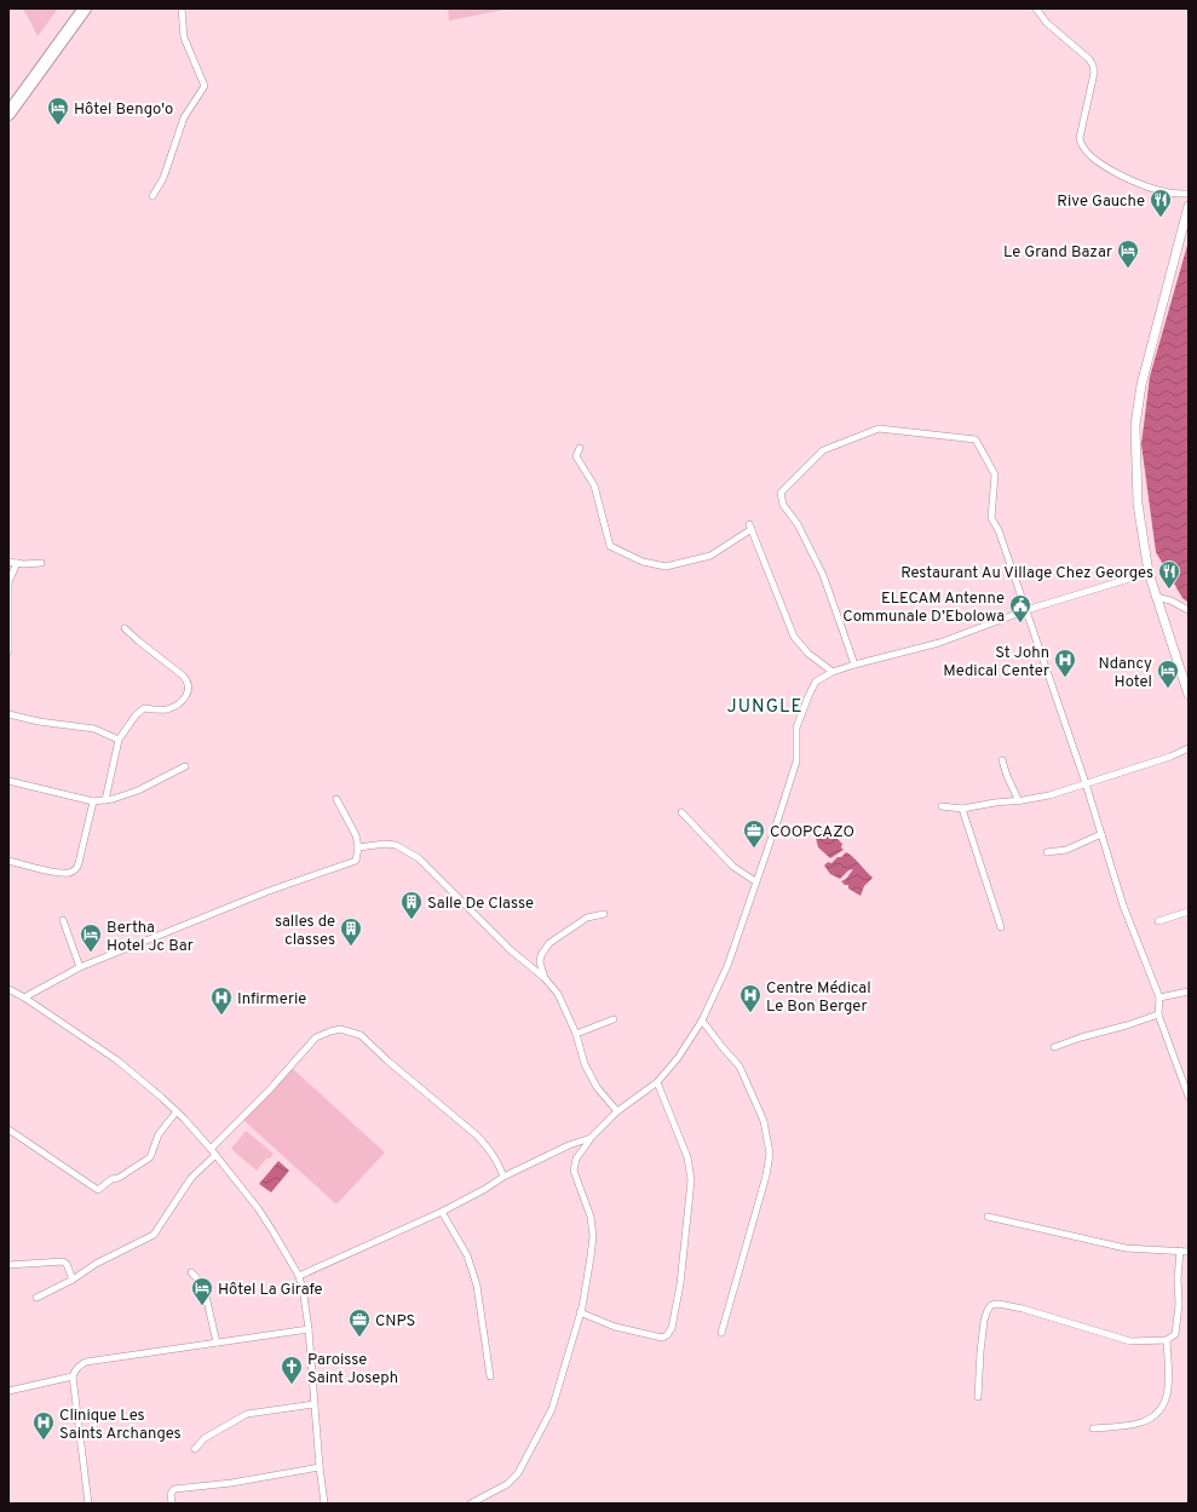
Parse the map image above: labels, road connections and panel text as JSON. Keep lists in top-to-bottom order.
{
  "districts": ["JUNGLE"],
  "places": {
    "hotel": [
      "Hôtel Bengo'o",
      "Le Grand Bazar",
      "Ndancy Hotel",
      "Bertha Hotel Jc Bar",
      "Hôtel La Girafe"
    ],
    "restaurant": ["Rive Gauche", "Restaurant Au Village Chez Georges"],
    "public building": ["ELECAM Antenne Communale D’Ebolowa"],
    "hospital": [
      "St John Medical Center",
      "Centre Médical Le Bon Berger",
      "Infirmerie",
      "Clinique Les Saints Archanges"
    ],
    "office": ["COOPCAZO", "CNPS"],
    "building": ["Salle De Classe", "salles de classes"],
    "church": ["Paroisse Saint Joseph"]
  }
}
